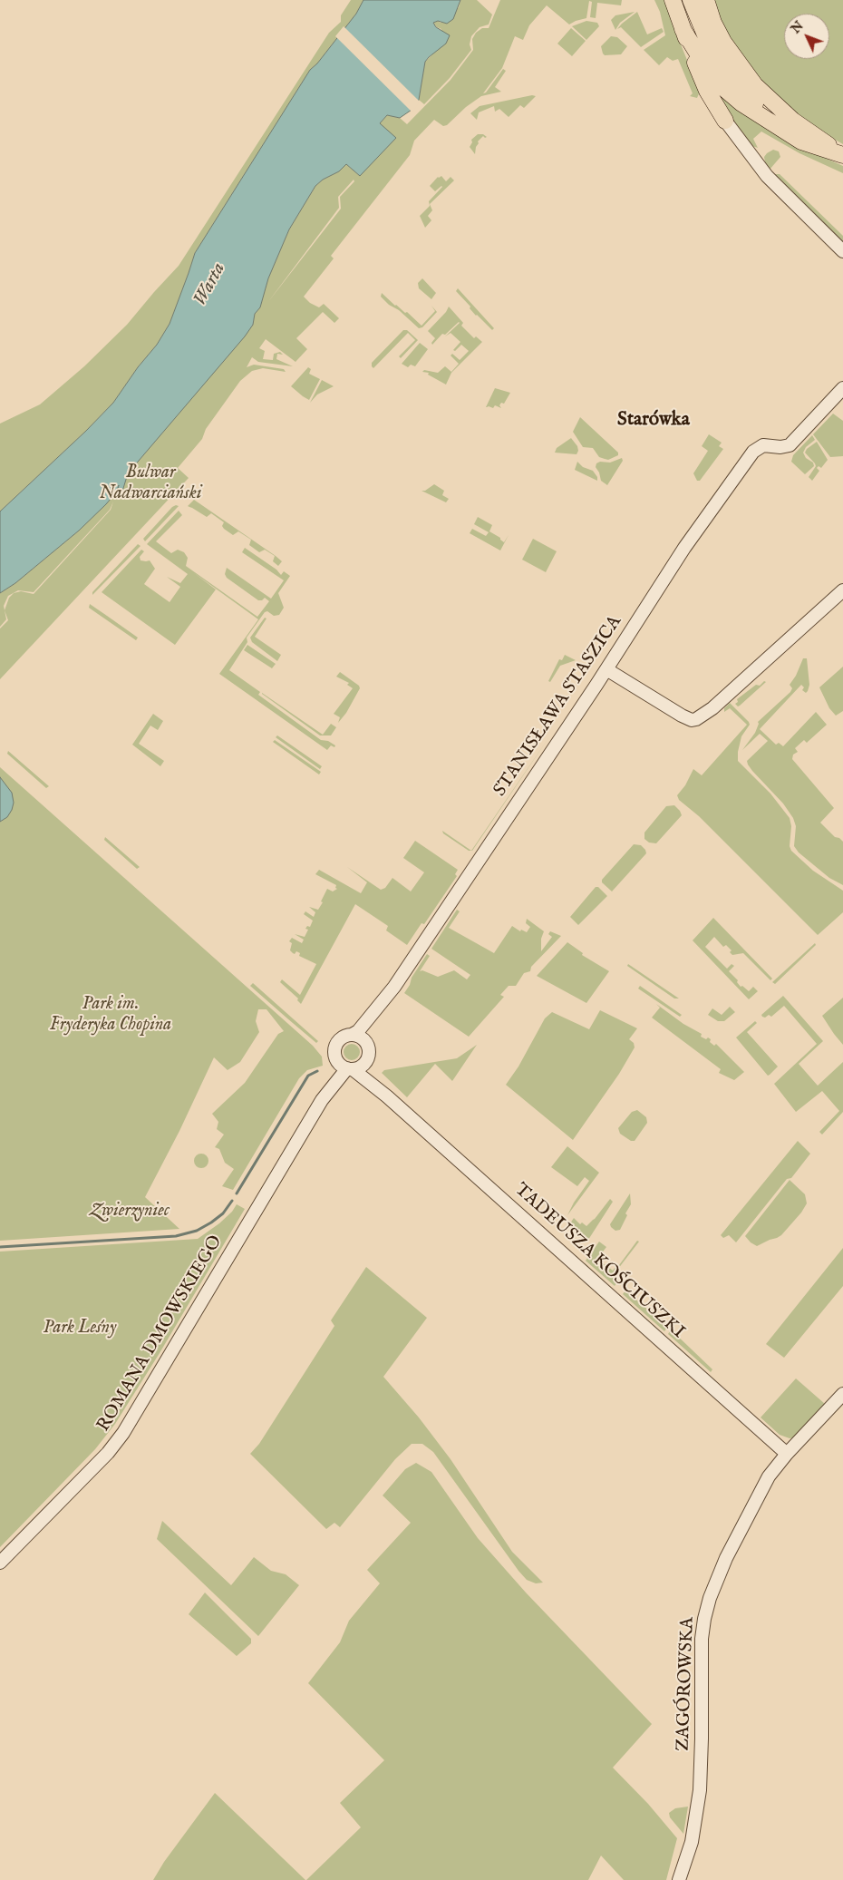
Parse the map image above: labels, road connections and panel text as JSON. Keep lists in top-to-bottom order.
{
  "streets": {
    "street": [
      "STANISŁAWA STASZICA",
      "TADEUSZA KOŚCIUSZKI",
      "ROMANA DMOWSKIEGO",
      "ZAGÓROWSKA"
    ]
  },
  "crossings": [
    ["STANISŁAWA STASZICA", "TADEUSZA KOŚCIUSZKI"],
    ["STANISŁAWA STASZICA", "ROMANA DMOWSKIEGO"],
    ["TADEUSZA KOŚCIUSZKI", "ROMANA DMOWSKIEGO"],
    ["TADEUSZA KOŚCIUSZKI", "ZAGÓROWSKA"]
  ],
  "districts": ["Starówka"],
  "water": ["Warta"],
  "parks": [
    "Bulwar Nadwarciański",
    "Park im. Fryderyka Chopina",
    "Zwierzyniec",
    "Park Leśny"
  ],
  "north": "top left"
}
